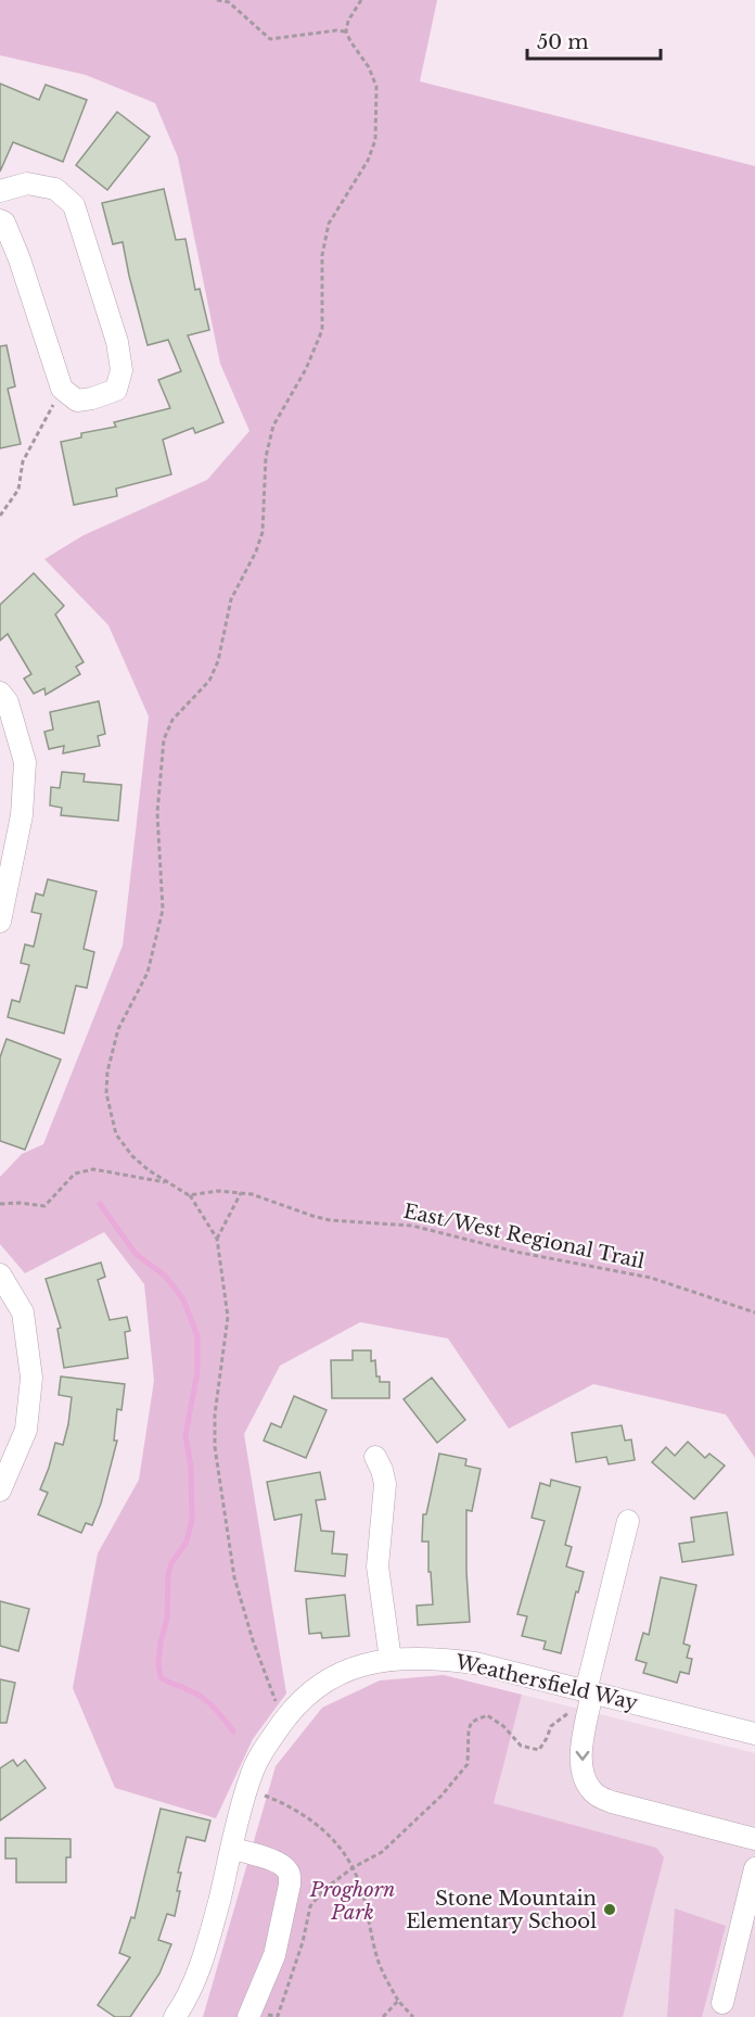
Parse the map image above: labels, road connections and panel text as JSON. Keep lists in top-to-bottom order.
{
  "streets": {
    "street": ["Weathersfield Way"],
    "path": ["East/West Regional Trail"]
  },
  "parks": ["Proghorn Park"],
  "places": ["Stone Mountain Elementary School"],
  "scale_bar": "50 m"
}
